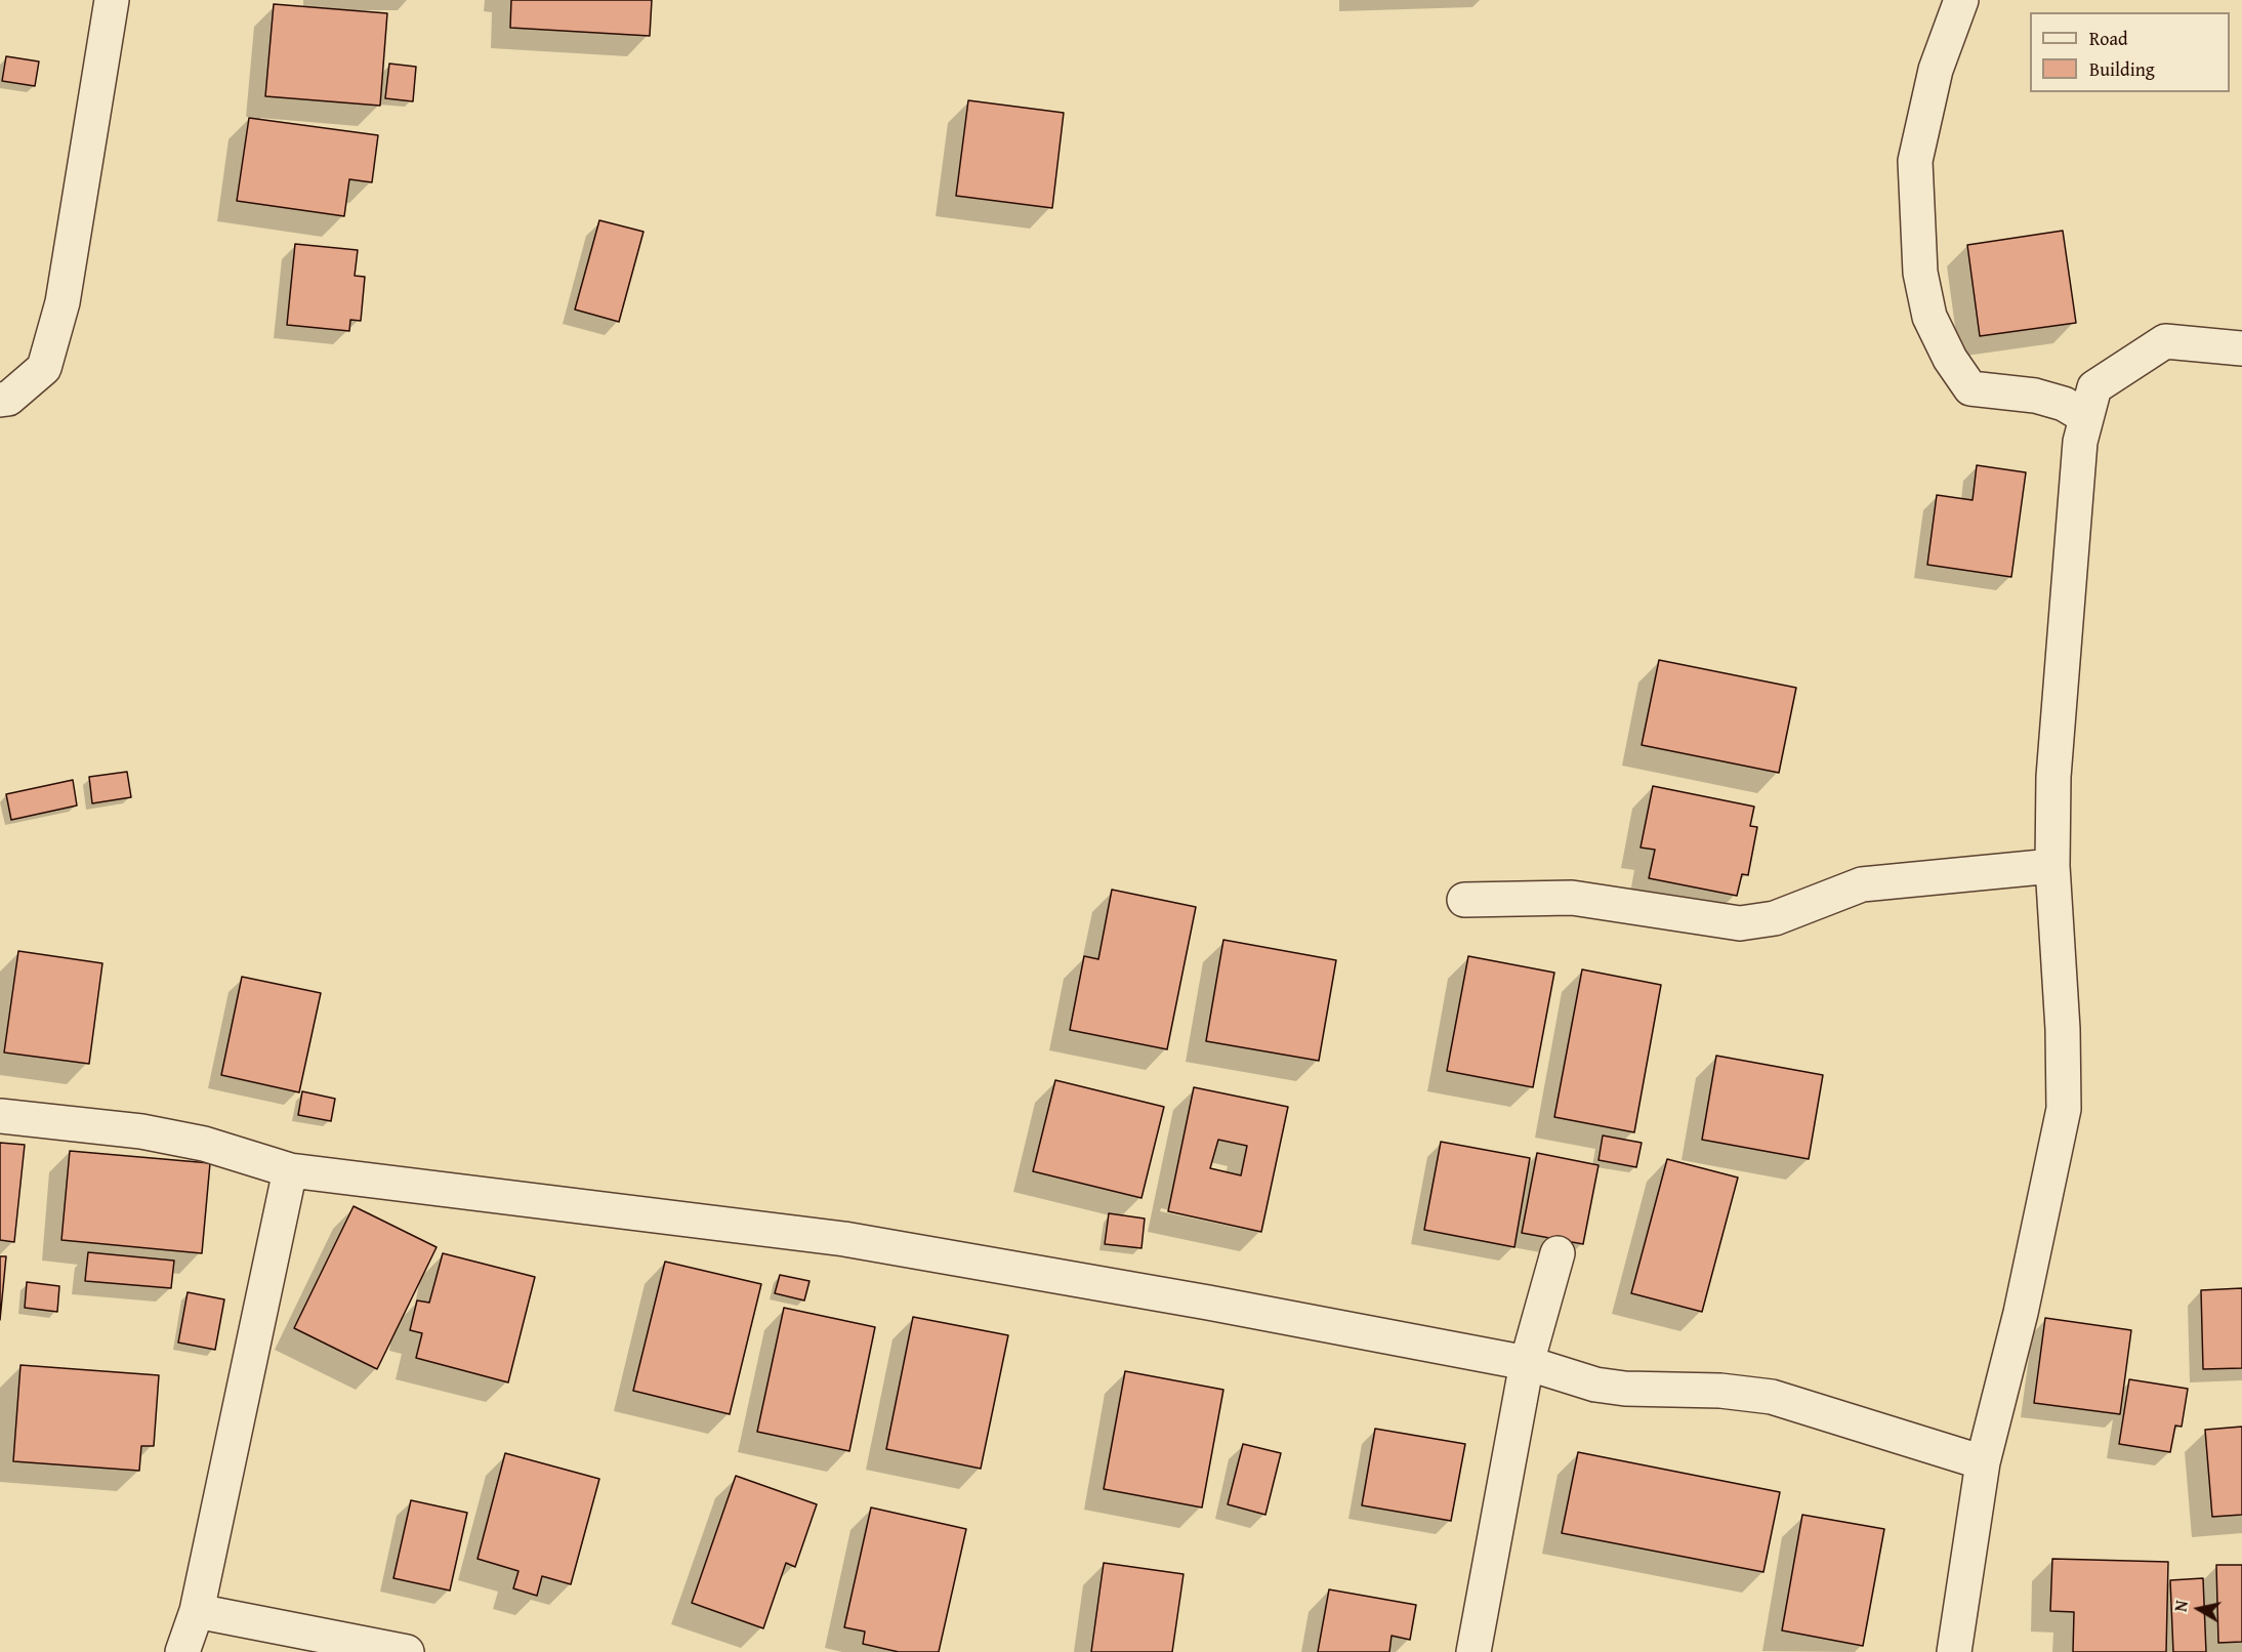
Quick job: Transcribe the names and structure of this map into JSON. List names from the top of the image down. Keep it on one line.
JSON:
{"legend":["Road","Building"],"north":"left"}
